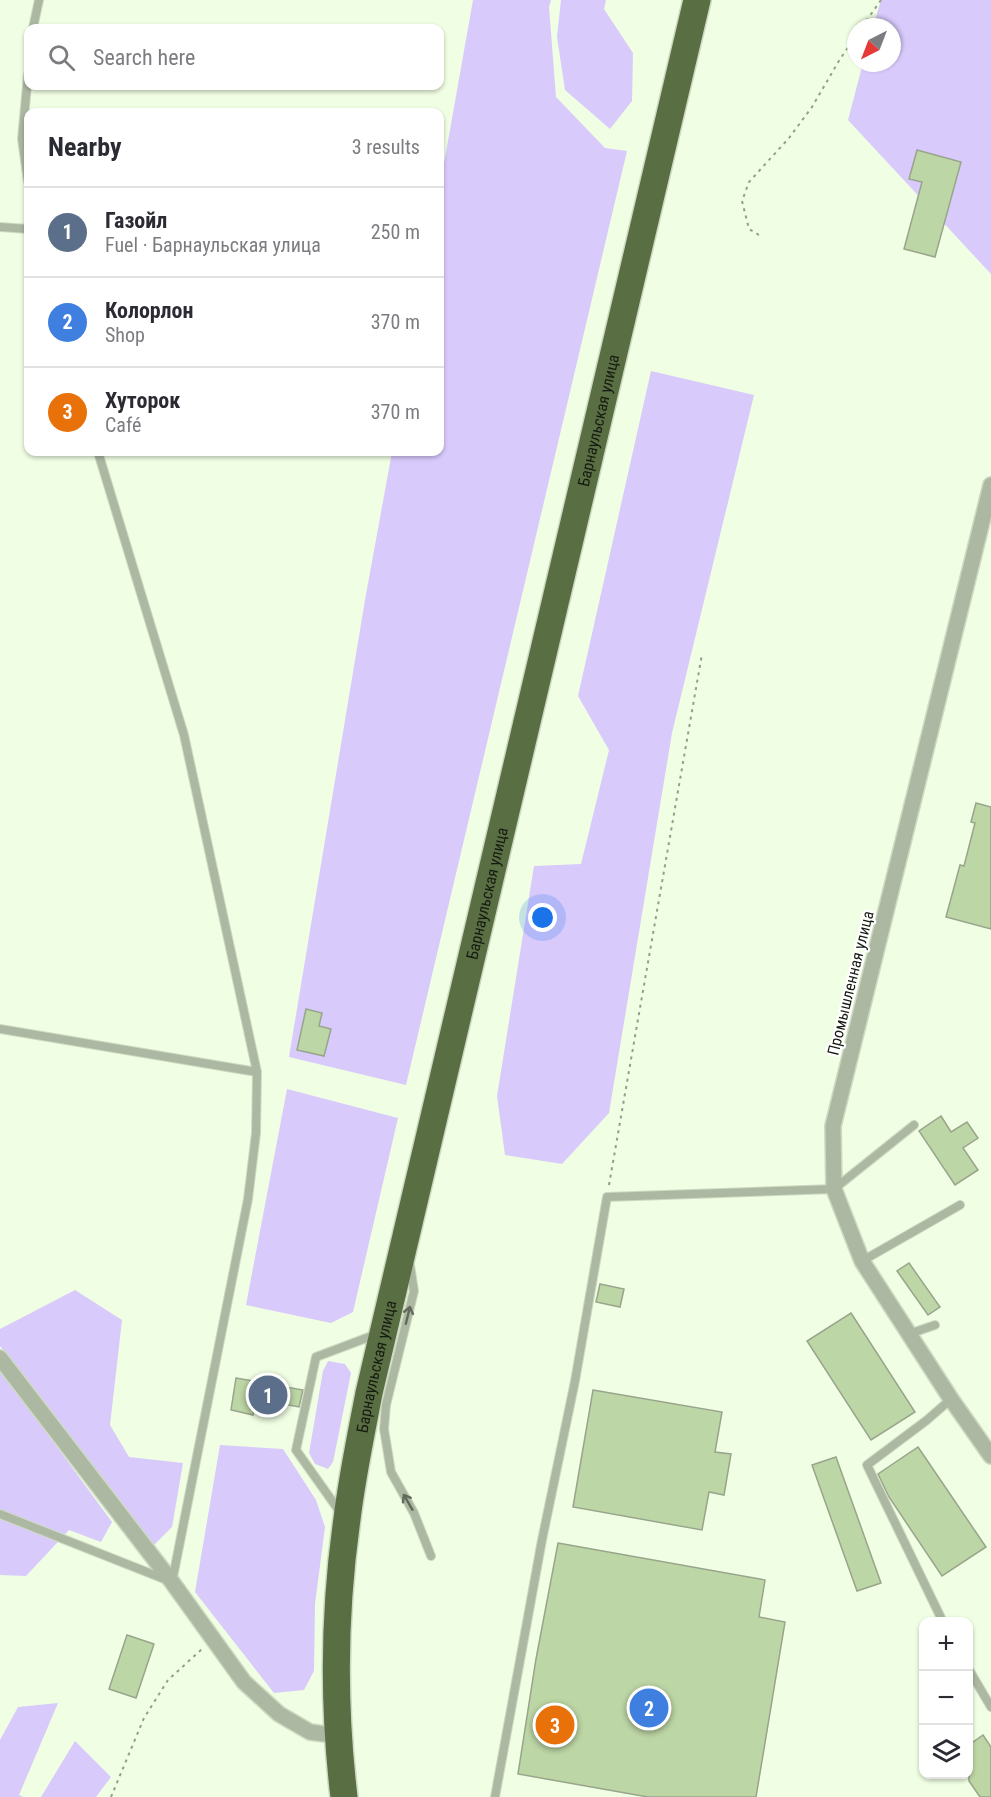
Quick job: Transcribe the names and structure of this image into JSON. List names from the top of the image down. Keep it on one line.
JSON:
{"streets":{"highway":["Барнаульская улица"],"street":["Промышленная улица"]},"north":"bottom left","page":{"search":"Search here","heading":["Nearby","3 results"],"list":[{"mark":"1","name":"Газойл","note":"Fuel · Барнаульская улица","value":"250 m"},{"mark":"2","name":"Колорлон","note":"Shop","value":"370 m"},{"mark":"3","name":"Хуторок","note":"Café","value":"370 m"}],"pins":["1","2","3"],"map_buttons":["+","−"]}}
